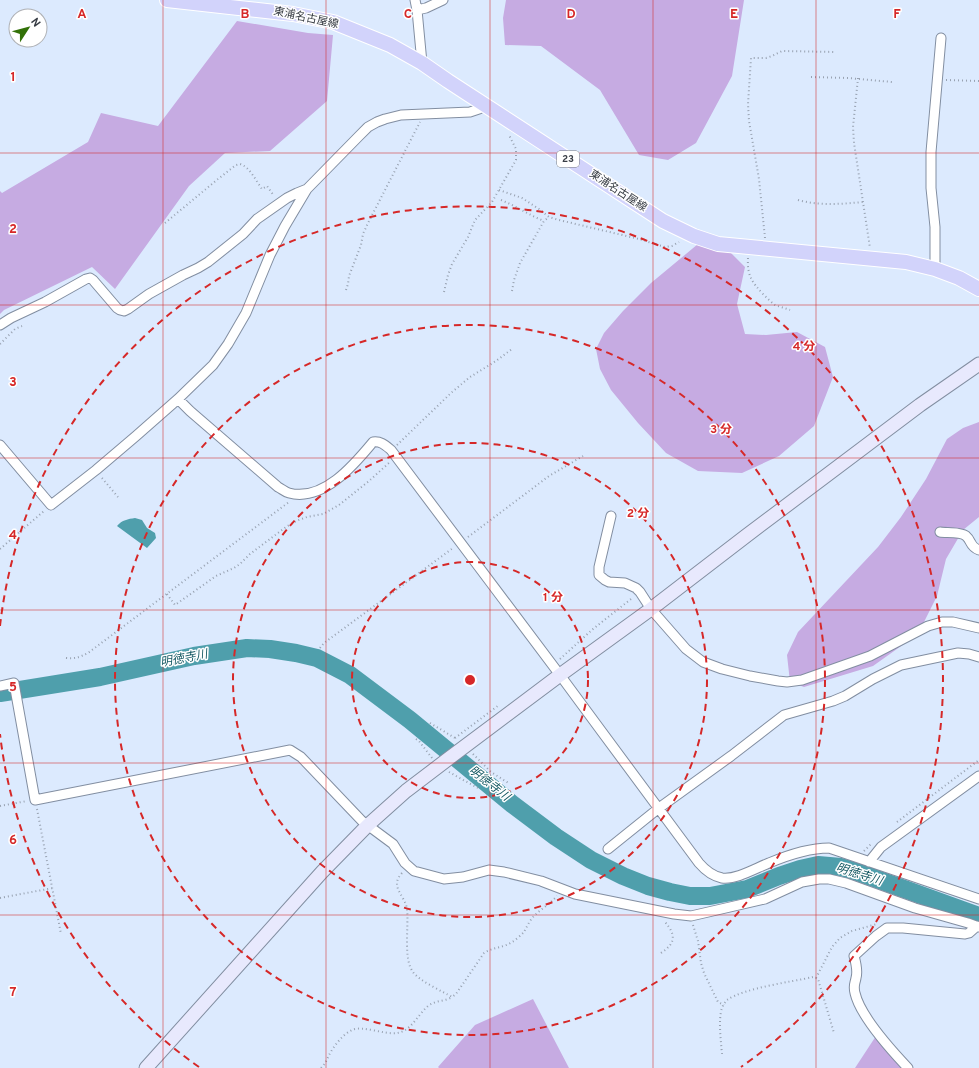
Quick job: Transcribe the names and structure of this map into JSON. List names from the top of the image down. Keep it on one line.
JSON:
{"streets":{"main road":["東浦名古屋線","23"]},"water":["明徳寺川"],"north":"top right","grid":{"columns":["A","B","C","D","E","F"],"rows":["1","2","3","4","5","6","7"]},"rings":["4 分","3 分","2 分","1 分"]}
